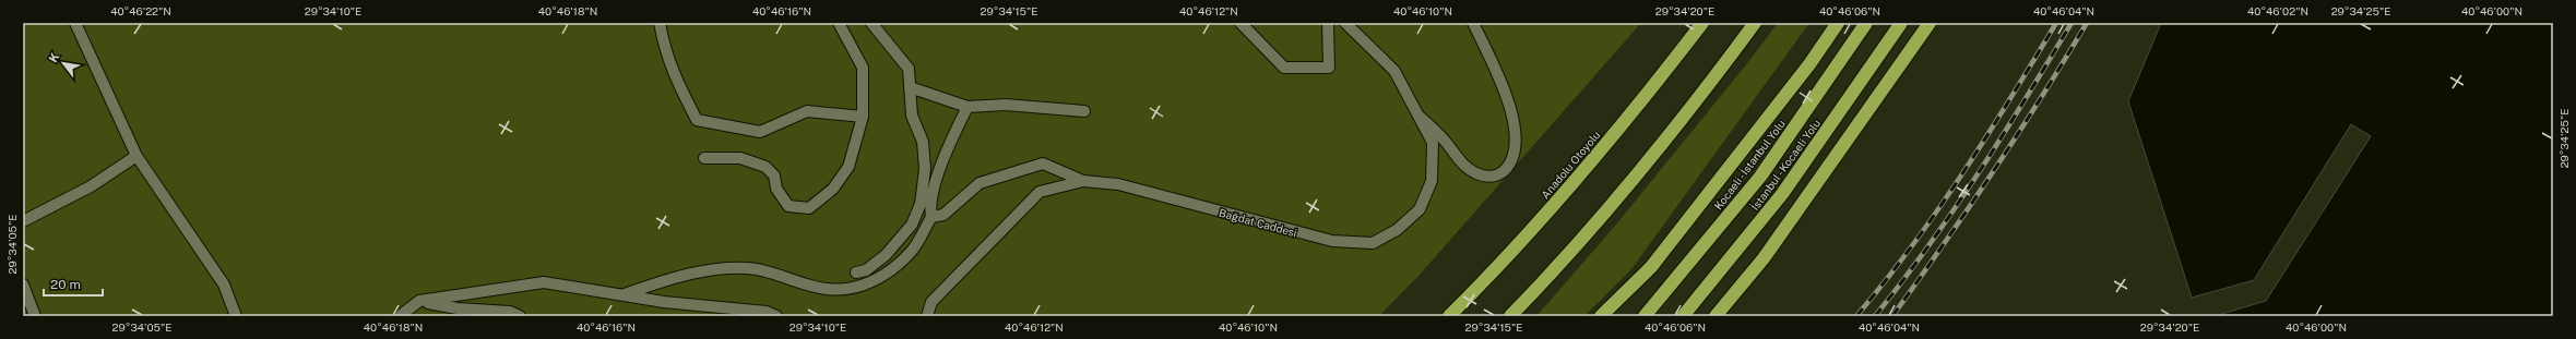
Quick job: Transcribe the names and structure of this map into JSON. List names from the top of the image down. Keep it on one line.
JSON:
{"streets":{"highway":["Anadolu Otoyolu","Kocaeli - İstanbul Yolu","İstanbul - Kocaeli Yolu"],"street":["Bağdat Caddesi"]},"scale_bar":"20 m","north":"top left","coordinates":["40°46'22\"N","29°34'10\"E","40°46'18\"N","40°46'16\"N","29°34'15\"E","40°46'12\"N","40°46'10\"N","29°34'20\"E","40°46'06\"N","40°46'04\"N","40°46'02\"N","29°34'25\"E","40°46'00\"N","29°34'05\"E"]}
